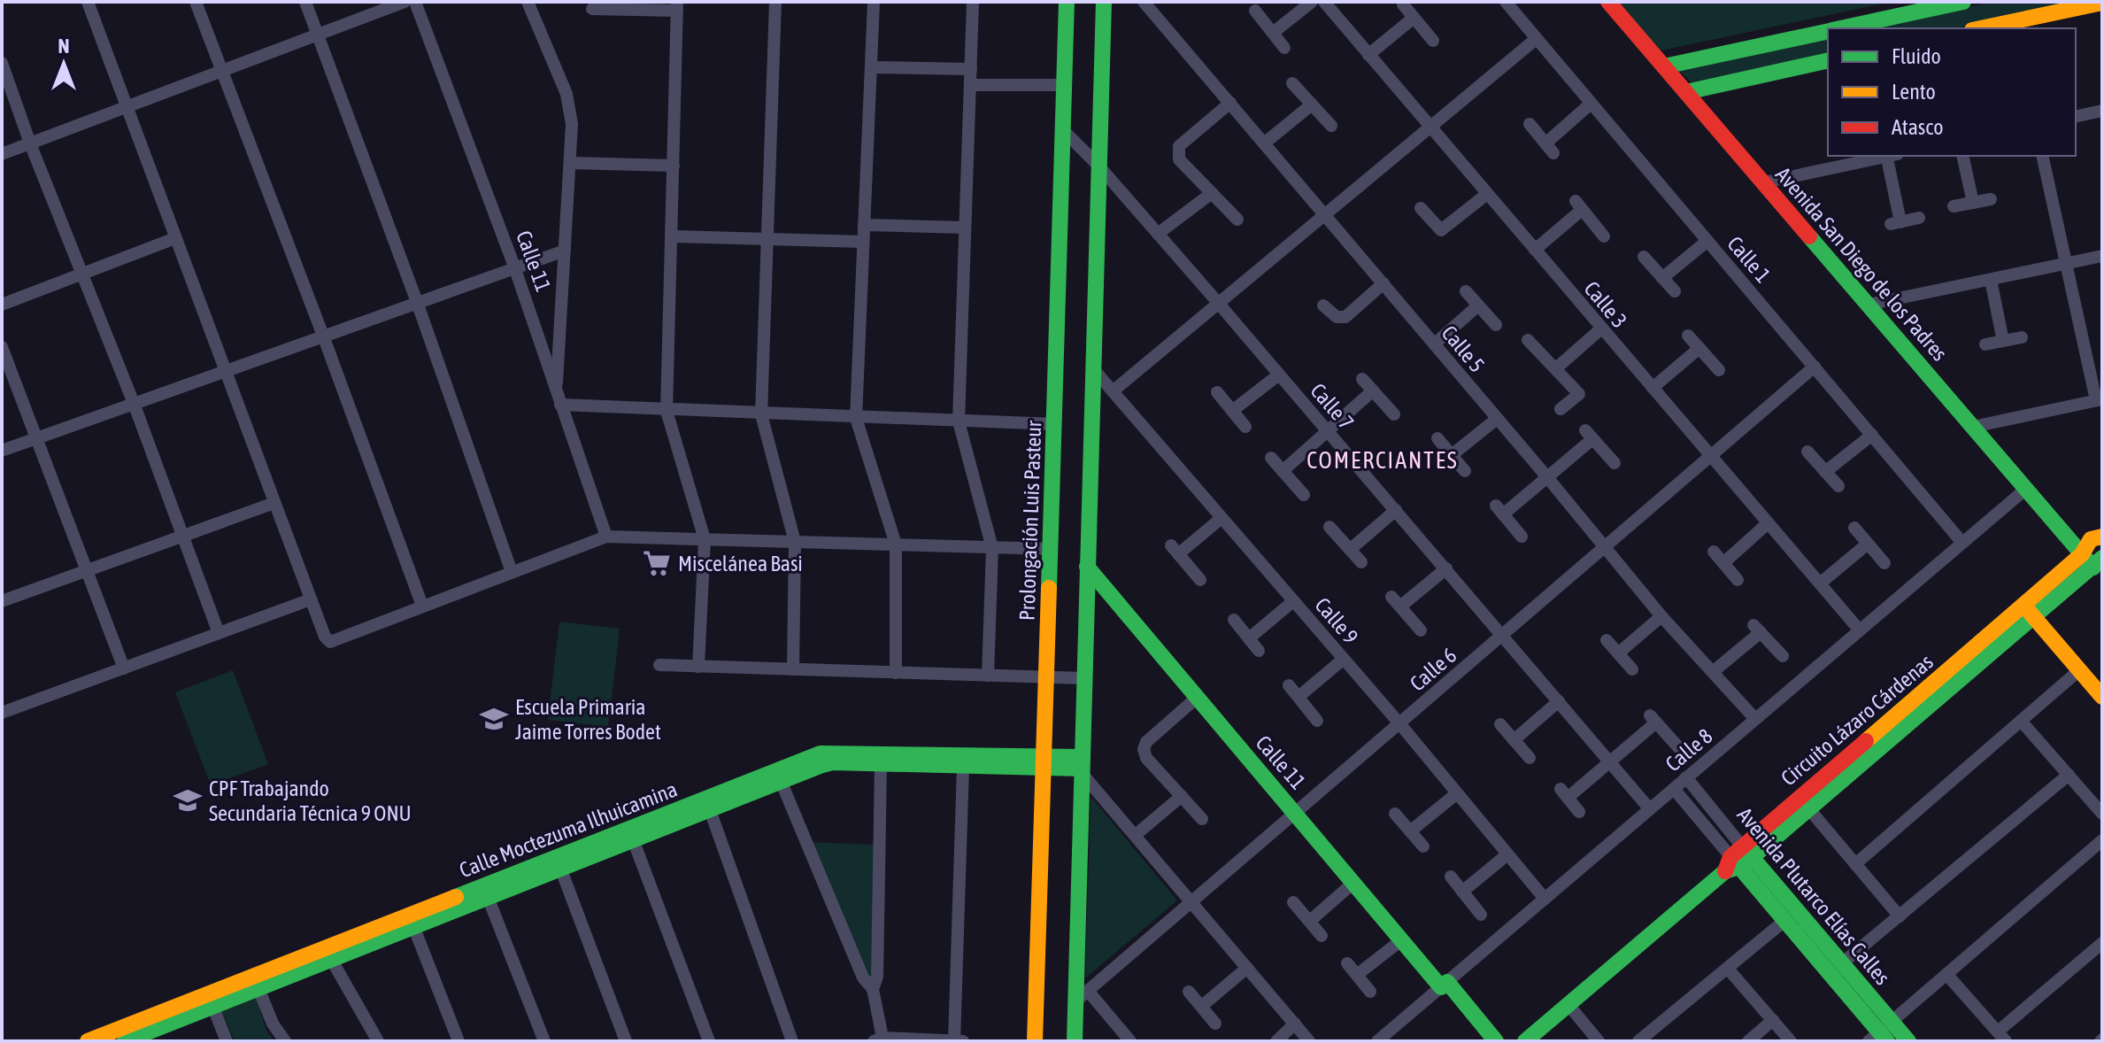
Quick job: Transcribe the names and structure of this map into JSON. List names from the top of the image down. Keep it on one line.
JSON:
{"streets":{"street":["Calle 1","Calle 11","Avenida San Diego de los Padres","Calle 3","Calle 5","Calle 7","Prolongación Luis Pasteur","Calle 9","Calle 6","Circuito Lázaro Cárdenas","Calle 8","Calle Moctezuma Ilhuicamina","Avenida Plutarco Elías Calles"]},"crossings":[["Calle 1","Calle 6"],["Calle 1","Calle 8"],["Calle 11","Calle 6"],["Calle 11","Calle 8"],["Avenida San Diego de los Padres","Circuito Lázaro Cárdenas"],["Avenida San Diego de los Padres","Calle 8"],["Calle 3","Calle 6"],["Calle 3","Calle 8"],["Calle 5","Calle 6"],["Calle 5","Calle 8"],["Calle 7","Prolongación Luis Pasteur"],["Calle 7","Calle 6"],["Calle 7","Calle 8"],["Prolongación Luis Pasteur","Calle Moctezuma Ilhuicamina"],["Calle 9","Calle 6"],["Calle 9","Calle 8"],["Circuito Lázaro Cárdenas","Avenida Plutarco Elías Calles"],["Calle 8","Avenida Plutarco Elías Calles"]],"districts":["COMERCIANTES"],"places":{"supermarket":["Miscelánea Basi"],"school or university":["Escuela Primaria Jaime Torres Bodet","CPF Trabajando Secundaria Técnica 9 ONU"]},"legend":["Fluido","Lento","Atasco"],"north":"top"}
